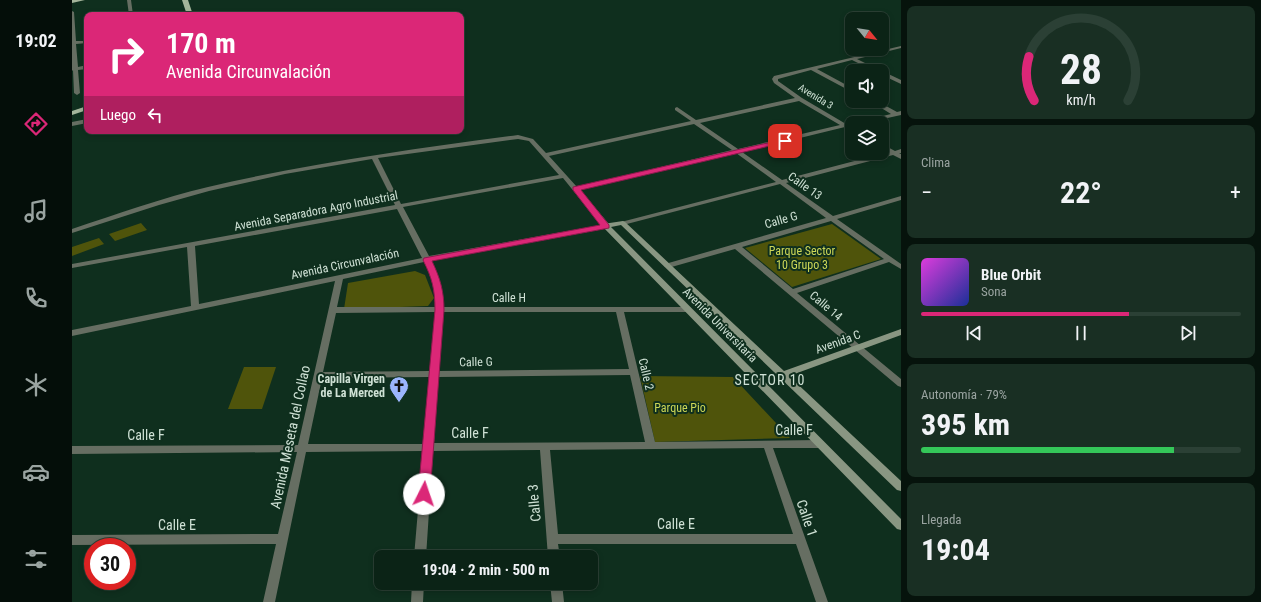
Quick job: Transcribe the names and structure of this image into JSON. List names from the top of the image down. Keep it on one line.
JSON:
{"streets":{"street":["Avenida 3","Calle 13","Avenida Separadora Agro Industrial","Calle G","Avenida Circunvalación","Calle H","Calle 14","Avenida Universitaria","Avenida C","Calle 2","Calle F","Avenida Meseta del Collao","Calle 3","Calle 1","Calle E"]},"crossings":[["Calle 13","Calle G"],["Avenida Separadora Agro Industrial","Avenida Universitaria"],["Calle G","Calle 14"],["Calle G","Avenida Universitaria"],["Calle G","Calle 2"],["Calle G","Avenida Meseta del Collao"],["Avenida Circunvalación","Avenida Universitaria"],["Avenida Circunvalación","Avenida Meseta del Collao"],["Calle H","Avenida Universitaria"],["Calle H","Calle 2"],["Calle H","Avenida Meseta del Collao"],["Calle 14","Avenida C"],["Avenida Universitaria","Avenida C"],["Avenida Universitaria","Calle F"],["Calle 2","Calle F"],["Calle F","Avenida Meseta del Collao"],["Calle F","Calle 3"],["Calle F","Calle 1"],["Avenida Meseta del Collao","Calle E"],["Calle 3","Calle E"],["Calle 1","Calle E"]],"districts":["SECTOR 10"],"parks":["Parque Sector 10 Grupo 3","Parque Pio"],"places":{"church":["Capilla Virgen de La Merced"]},"north":"bottom right","page":{"tabs":"19:02","turn":["170 m","Avenida Circunvalación"],"then":"Luego","tile":["Clima",["Autonomía · 79%","395 km"],["Llegada","19:04"]],"heat":["−","22°","+"],"song":["Blue Orbit","Sona"],"limit":"30","trip":"19:04 · 2 min · 500 m","gauge":["28","km/h"]}}
